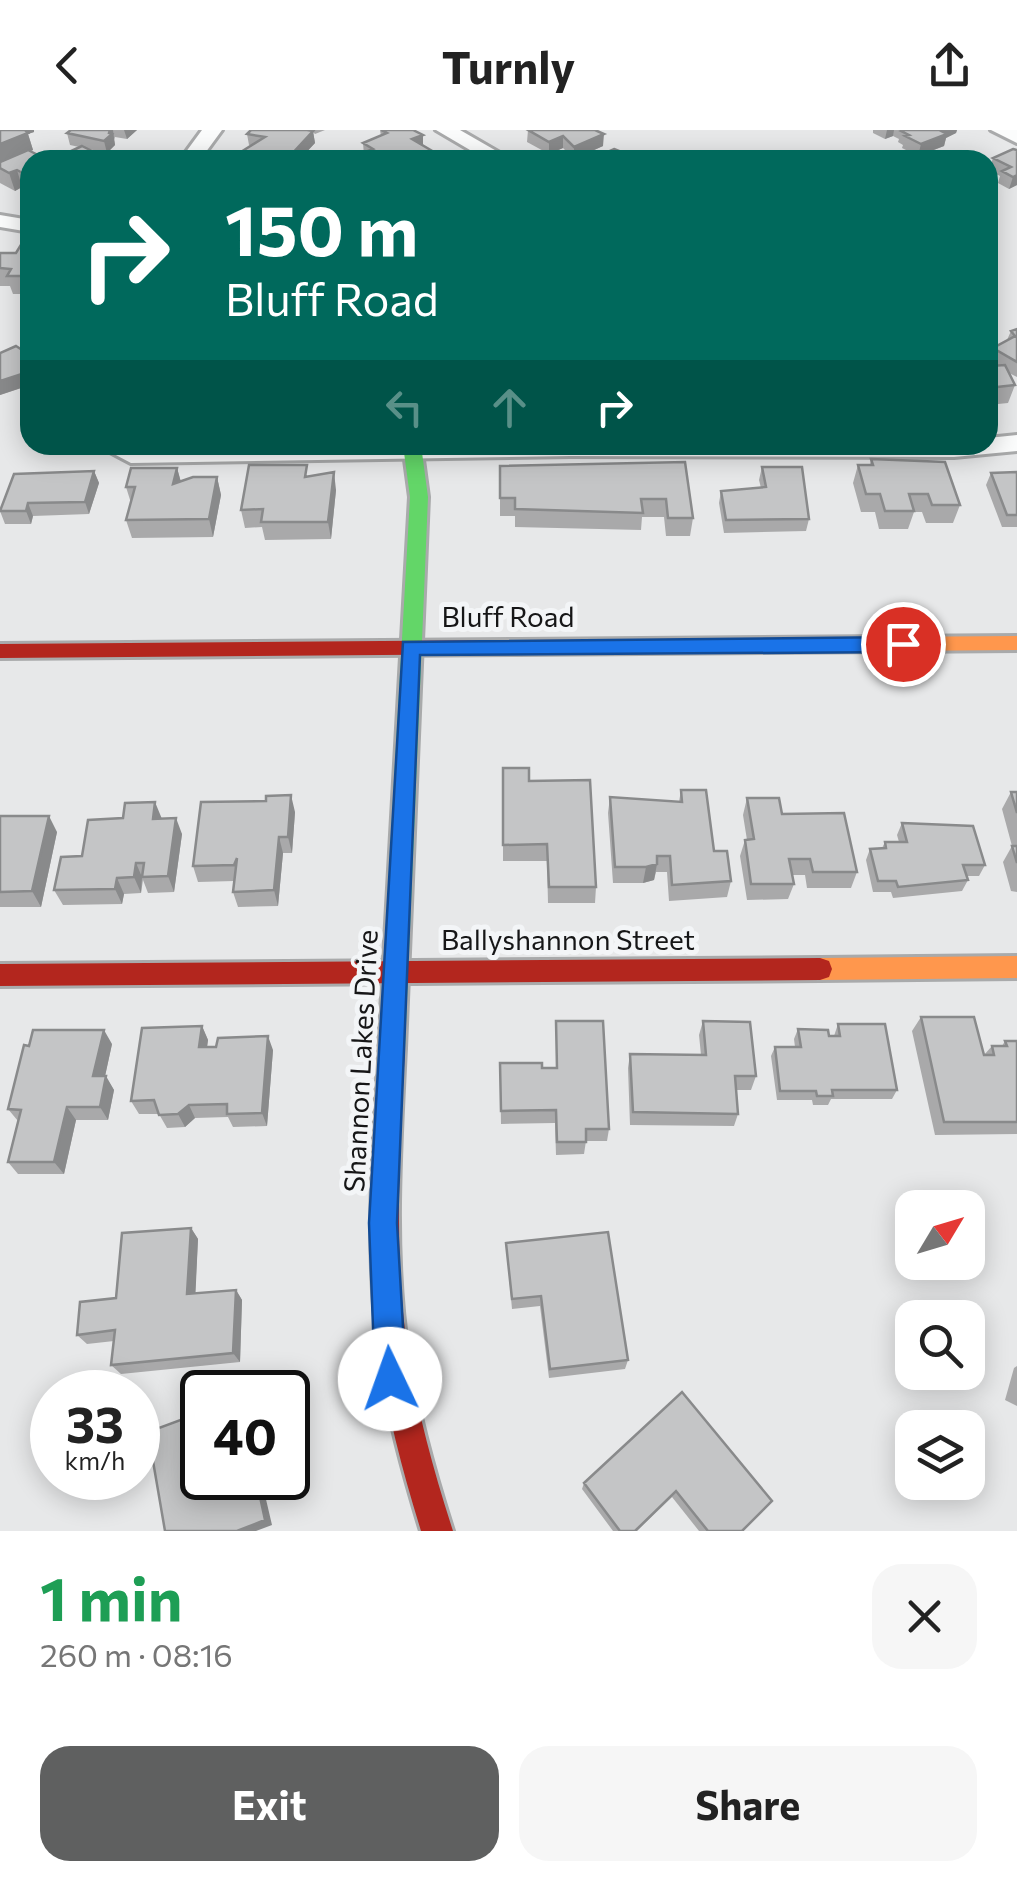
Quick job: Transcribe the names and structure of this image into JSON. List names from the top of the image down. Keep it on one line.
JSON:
{"streets":{"street":["Bluff Road","Ballyshannon Street","Shannon Lakes Drive"]},"crossings":[["Bluff Road","Shannon Lakes Drive"],["Ballyshannon Street","Shannon Lakes Drive"]],"north":"top right","page":{"header":"Turnly","turn":["150 m","Bluff Road"],"speed":"33 km/h","limit":"40","heading":["1 min","260 m · 08:16"],"buttons":["Exit","Share"]}}
